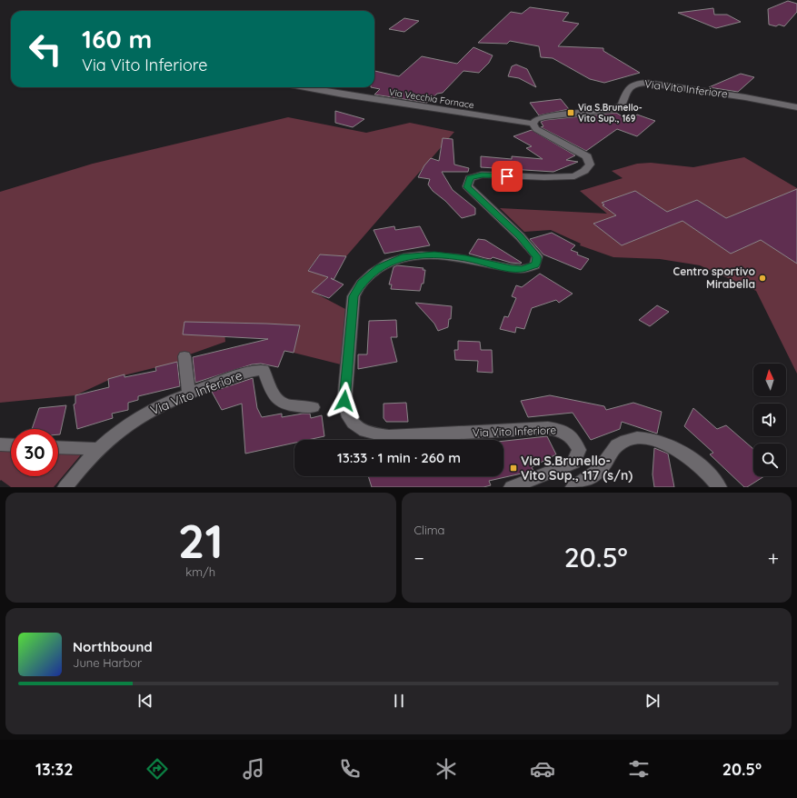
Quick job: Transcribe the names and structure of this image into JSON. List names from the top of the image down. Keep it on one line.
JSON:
{"streets":{"street":["Via Vito Inferiore","Via Vecchia Fornace"]},"crossings":[["Via Vito Inferiore","Via Vecchia Fornace"]],"places":{"transit":["Via S.Brunello- Vito Sup., 169","Via S.Brunello- Vito Sup., 117 (s/n)"],"other":["Centro sportivo Mirabella"]},"north":"top","page":{"turn":["160 m","Via Vito Inferiore"],"limit":"30","trip":"13:33 · 1 min · 260 m","tile":[["21","km/h"],"Clima"],"heat":["−","20.5°","+"],"song":["Northbound","June Harbor"],"tabs":["13:32","20.5°"]}}
